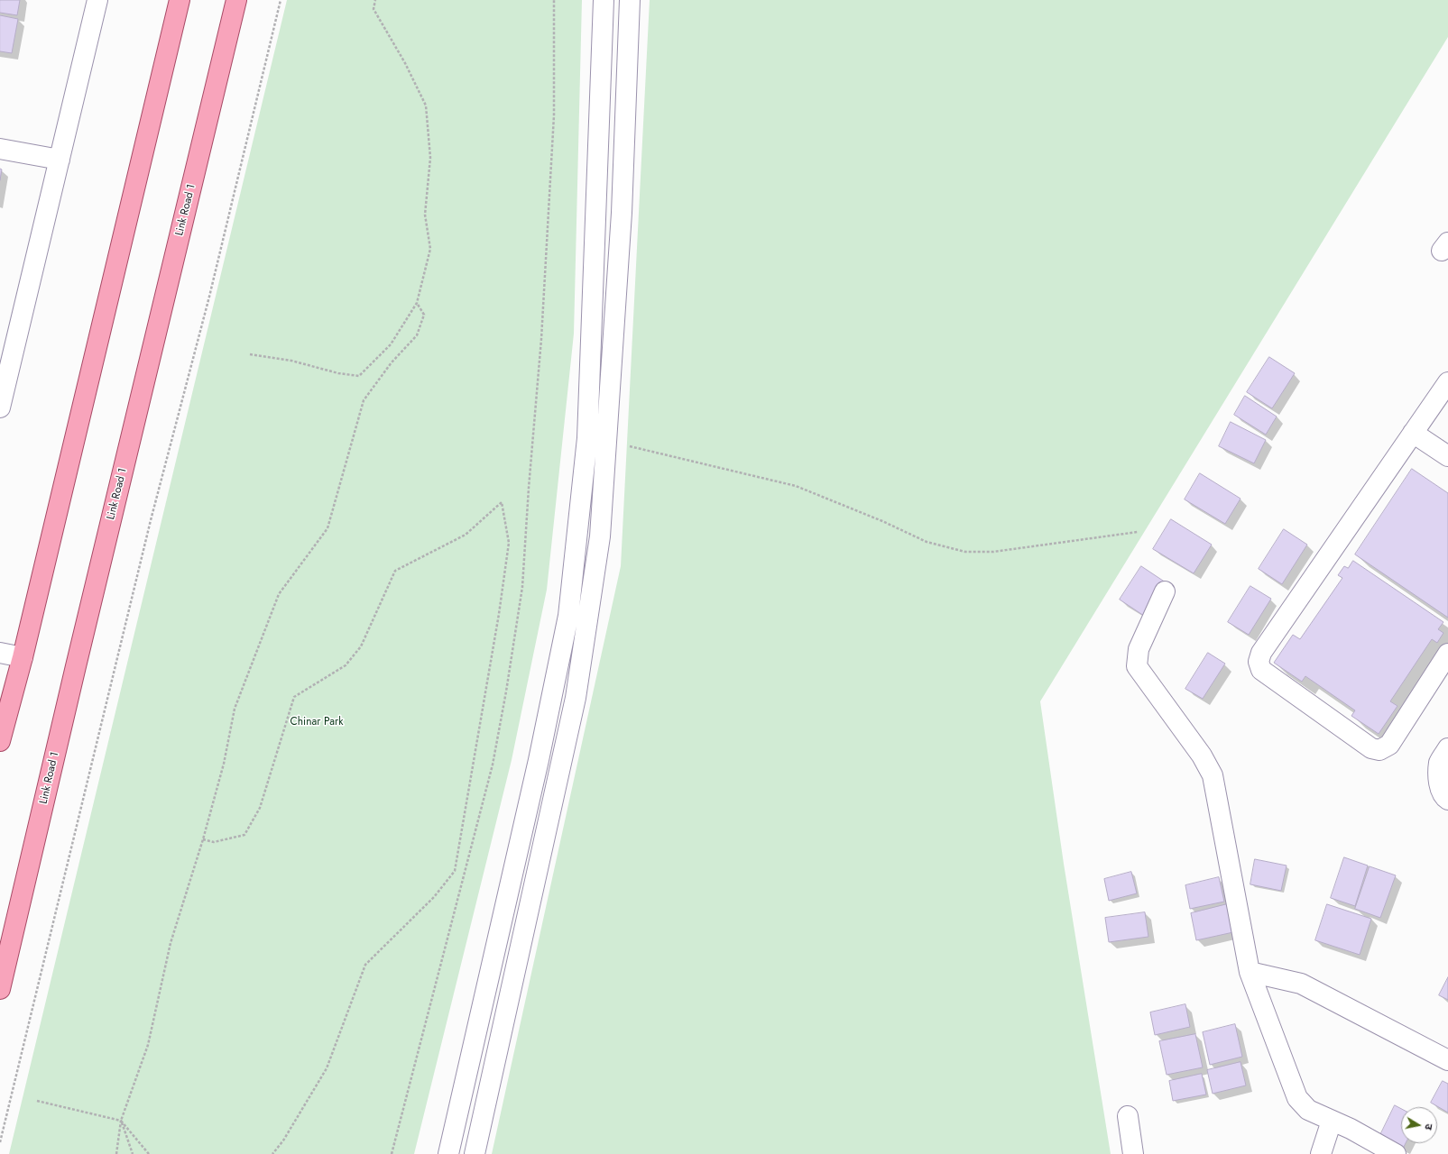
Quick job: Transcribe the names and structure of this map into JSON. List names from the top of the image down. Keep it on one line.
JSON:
{"streets":{"main road":["Link Road 1"]},"parks":["Chinar Park"],"north":"right"}
